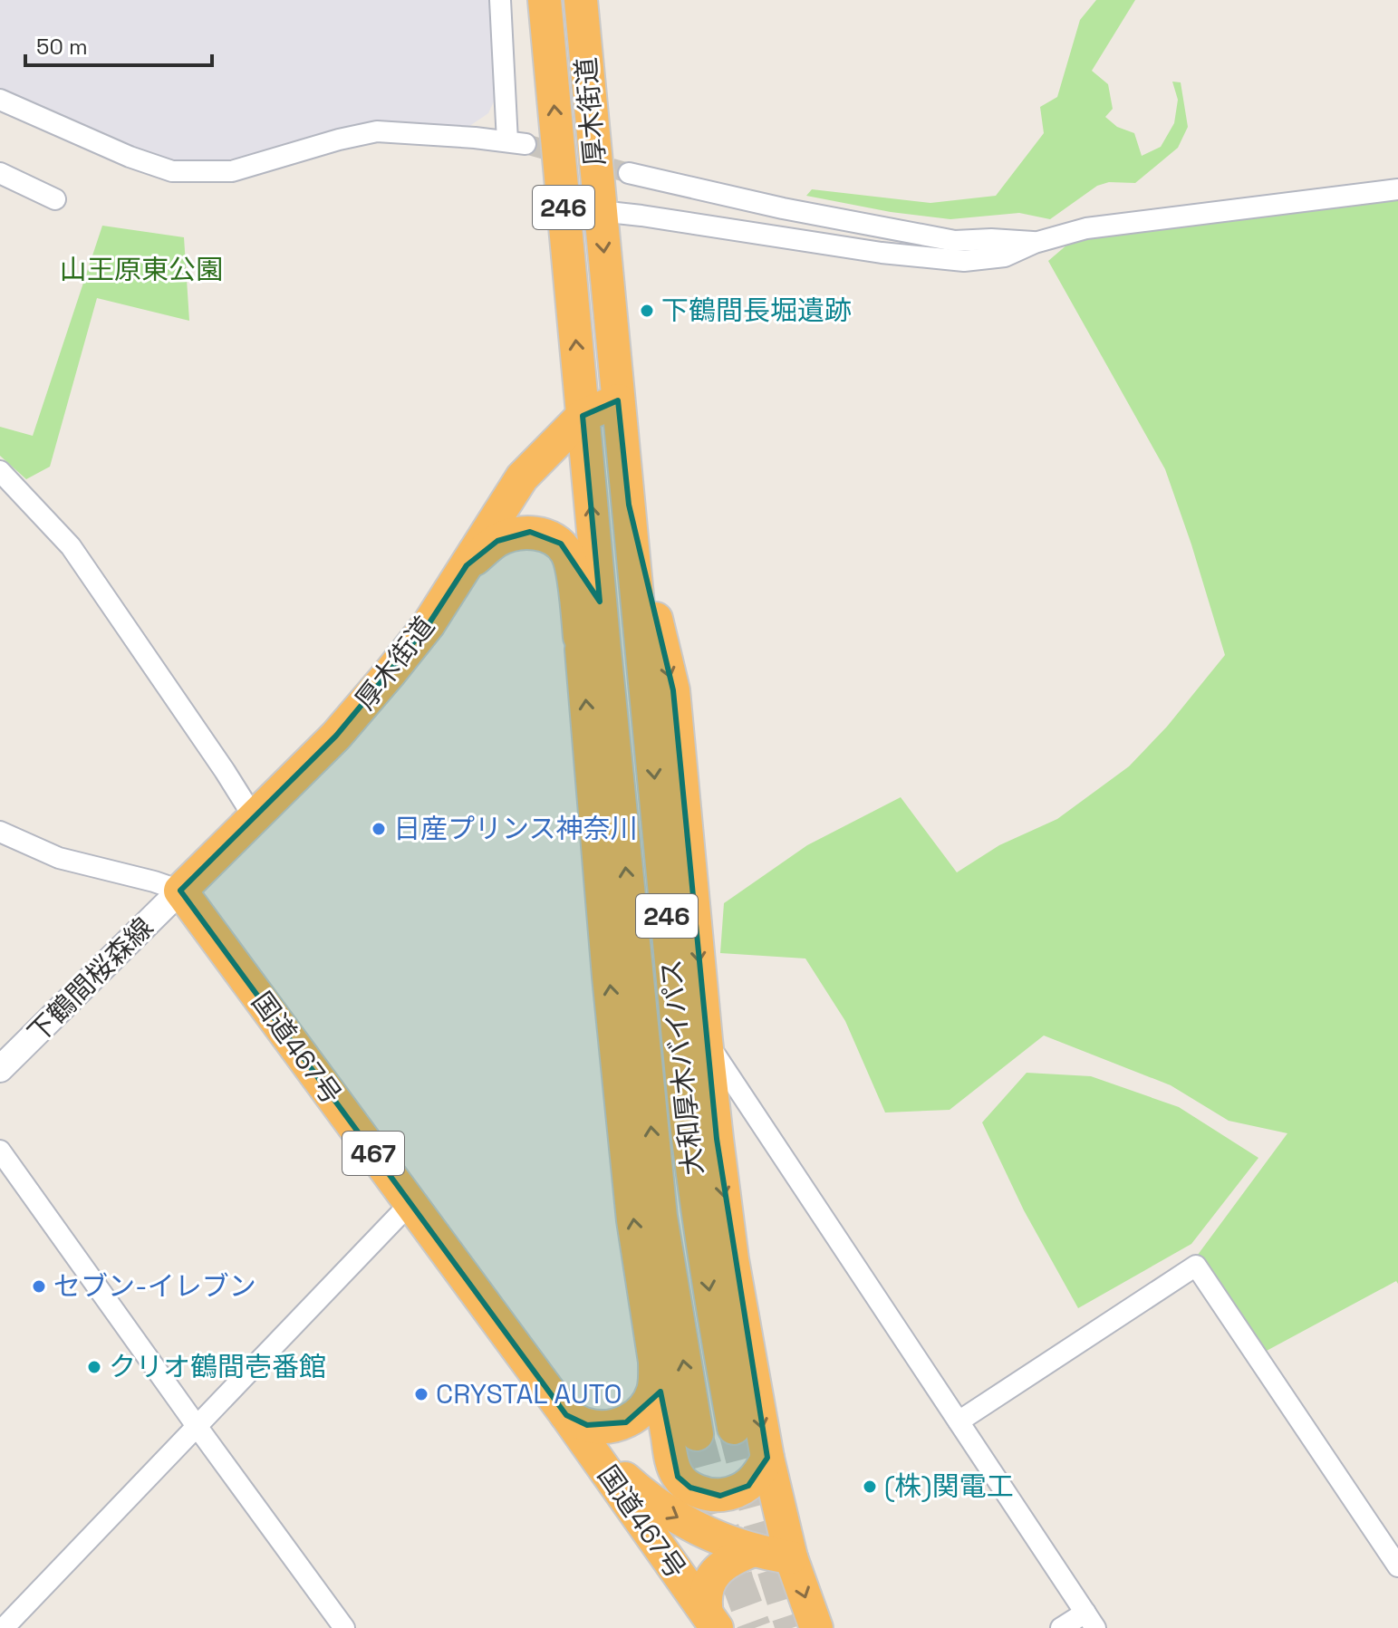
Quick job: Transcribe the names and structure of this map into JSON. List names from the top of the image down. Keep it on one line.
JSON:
{"streets":{"highway":["厚木街道","246","国道467号","大和厚木バイパス","467"],"street":["下鶴間桜森線"]},"crossings":[["厚木街道","下鶴間桜森線"],["厚木街道","国道467号"],["厚木街道","大和厚木バイパス"],["246","国道467号"],["246","大和厚木バイパス"],["下鶴間桜森線","国道467号"]],"parks":["山王原東公園"],"places":["下鶴間長堀遺跡","日産プリンス神奈川","セブン-イレブン","クリオ鶴間壱番館","CRYSTAL AUTO","(株)関電工"],"scale_bar":"50 m"}
